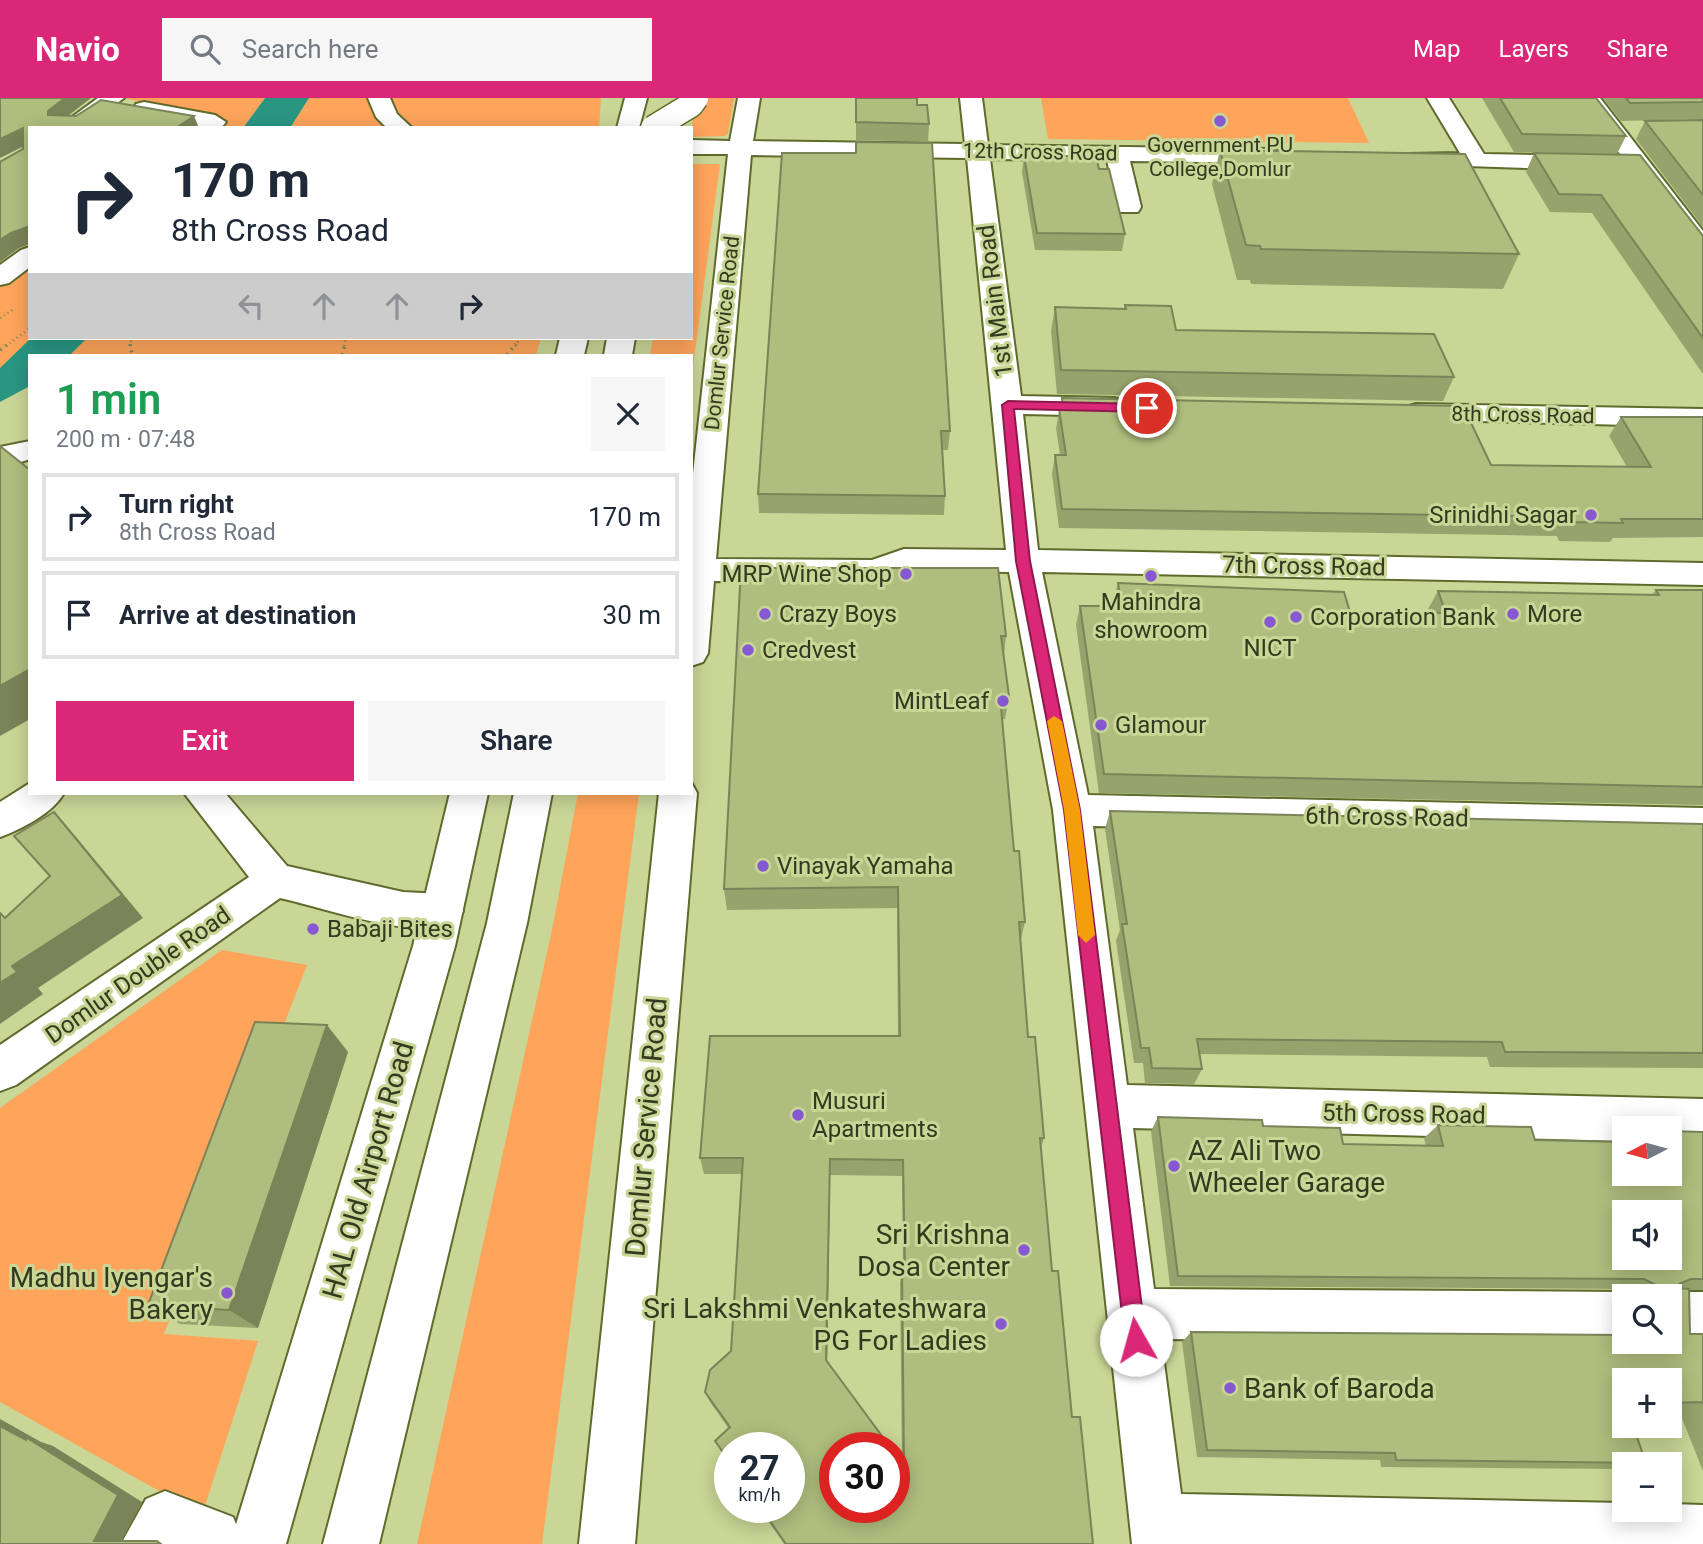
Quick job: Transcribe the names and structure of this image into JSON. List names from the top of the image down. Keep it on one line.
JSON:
{"streets":{"street":["12th Cross Road","1st Main Road","Domlur Service Road","8th Cross Road","7th Cross Road","6th Cross Road","Domlur Double Road","5th Cross Road","HAL Old Airport Road"]},"crossings":[["12th Cross Road","1st Main Road"],["12th Cross Road","Domlur Service Road"],["1st Main Road","7th Cross Road"],["1st Main Road","6th Cross Road"],["1st Main Road","5th Cross Road"],["Domlur Service Road","7th Cross Road"]],"places":["Government PU College,Domlur","Srinidhi Sagar","MRP Wine Shop","Mahindra showroom","Crazy Boys","More","Corporation Bank","NICT","Credvest","MintLeaf","Glamour","Vinayak Yamaha","Babaji Bites","Musuri Apartments","AZ Ali Two Wheeler Garage","Sri Krishna Dosa Center","Madhu Iyengar's Bakery","Sri Lakshmi Venkateshwara PG For Ladies","Bank of Baroda"],"north":"left","page":{"header":"Navio","search":"Search here","nav":["Map","Layers","Share"],"turn":["170 m","8th Cross Road"],"heading":["1 min","200 m · 07:48"],"list":[{"name":"Turn right","note":"8th Cross Road","value":"170 m"},{"name":"Arrive at destination","value":"30 m"}],"buttons":["Exit","Share"],"map_buttons":["+","−"],"speed":"27 km/h","limit":"30"}}
